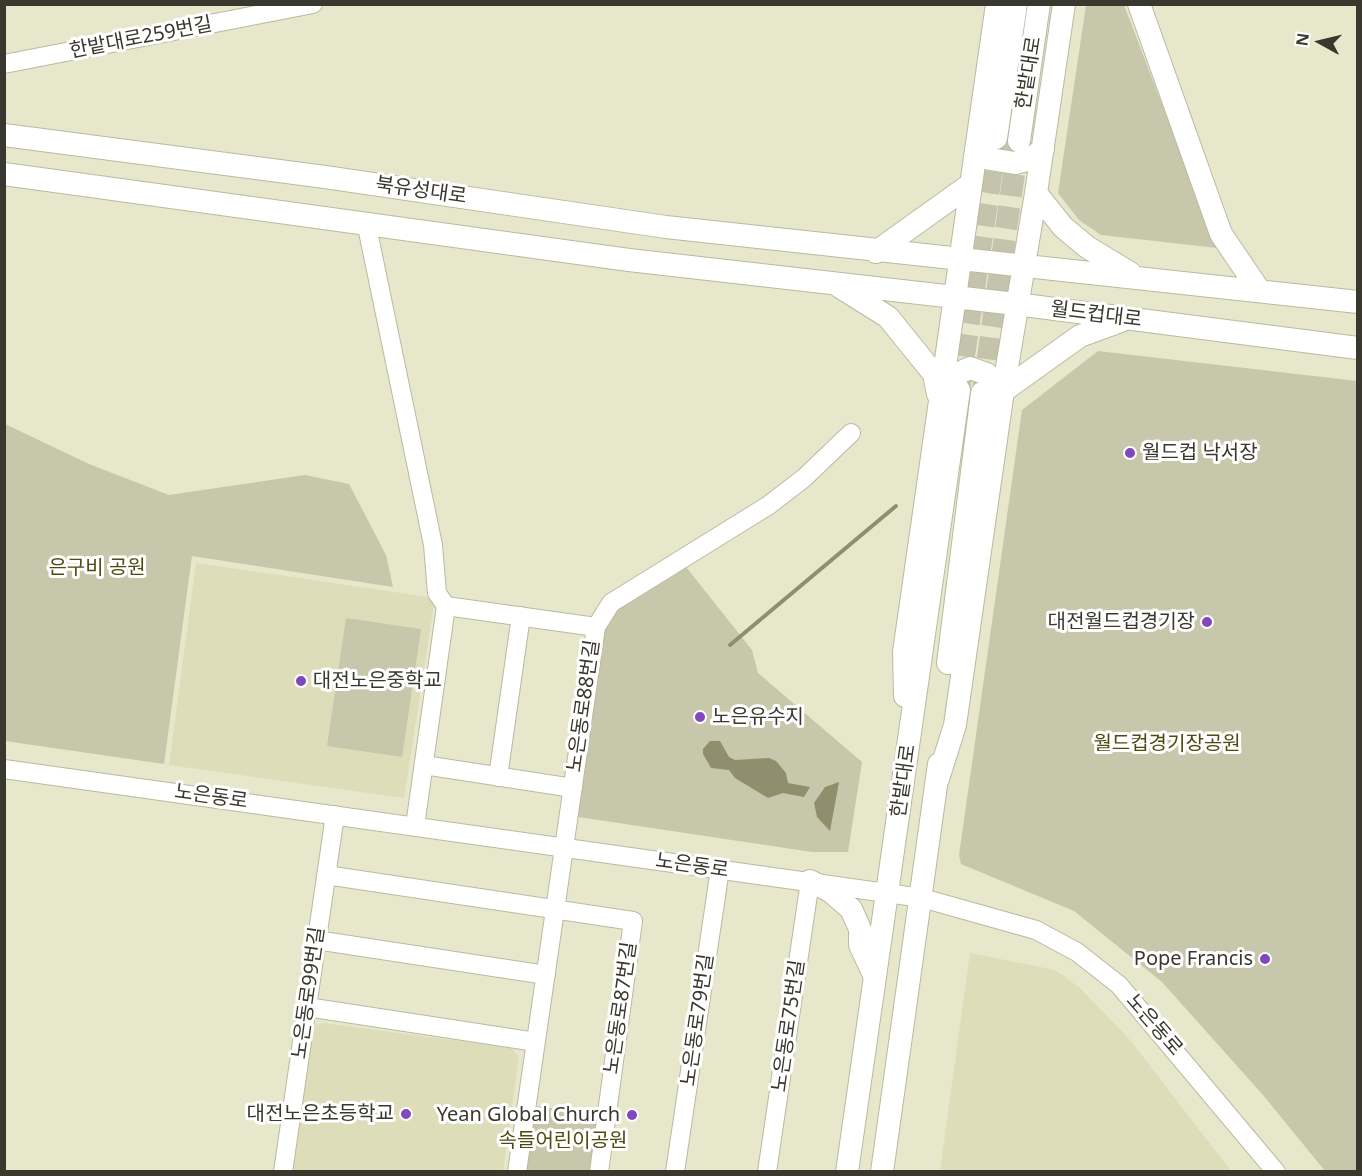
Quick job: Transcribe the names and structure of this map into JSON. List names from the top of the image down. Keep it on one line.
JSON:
{"streets":{"main road":["한밭대로","북유성대로","월드컵대로"],"street":["한밭대로259번길","노은동로88번길","노은동로","노은동로99번길","노은동로87번길","노은동로79번길","노은동로75번길"]},"crossings":[["한밭대로","월드컵대로"],["한밭대로","노은동로"],["북유성대로","월드컵대로"],["북유성대로","노은동로88번길"],["노은동로88번길","노은동로"],["노은동로","노은동로99번길"],["노은동로","노은동로79번길"],["노은동로","노은동로75번길"],["노은동로99번길","노은동로87번길"]],"parks":["은구비 공원","월드컵경기장공원","속들어린이공원"],"places":["월드컵 낙서장","대전월드컵경기장","대전노은중학교","노은유수지","Pope Francis","대전노은초등학교","Yean Global Church"],"north":"left"}
